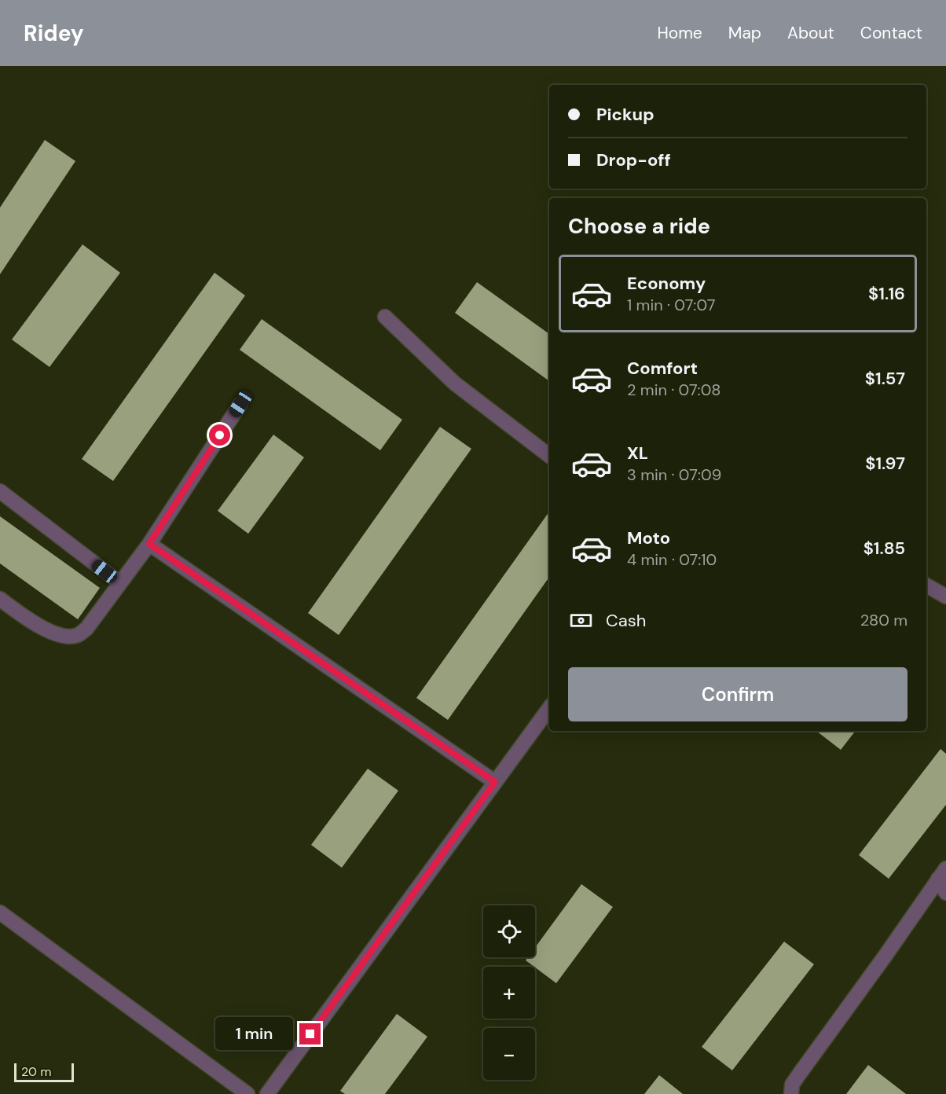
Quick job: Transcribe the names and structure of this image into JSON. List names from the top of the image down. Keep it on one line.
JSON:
{"scale_bar":"20 m","page":{"header":"Ridey","nav":["Home","Map","About","Contact"],"banner":["Pickup","Drop-off"],"heading":"Choose a ride","list":[{"name":"Economy","note":"1 min · 07:07","value":"$1.16"},{"name":"Comfort","note":"2 min · 07:08","value":"$1.57"},{"name":"XL","note":"3 min · 07:09","value":"$1.97"},{"name":"Moto","note":"4 min · 07:10","value":"$1.85"}],"pay":["Cash","280 m"],"buttons":"Confirm","map_buttons":["+","−"],"bubble":"1 min","scale":"20 m"}}
